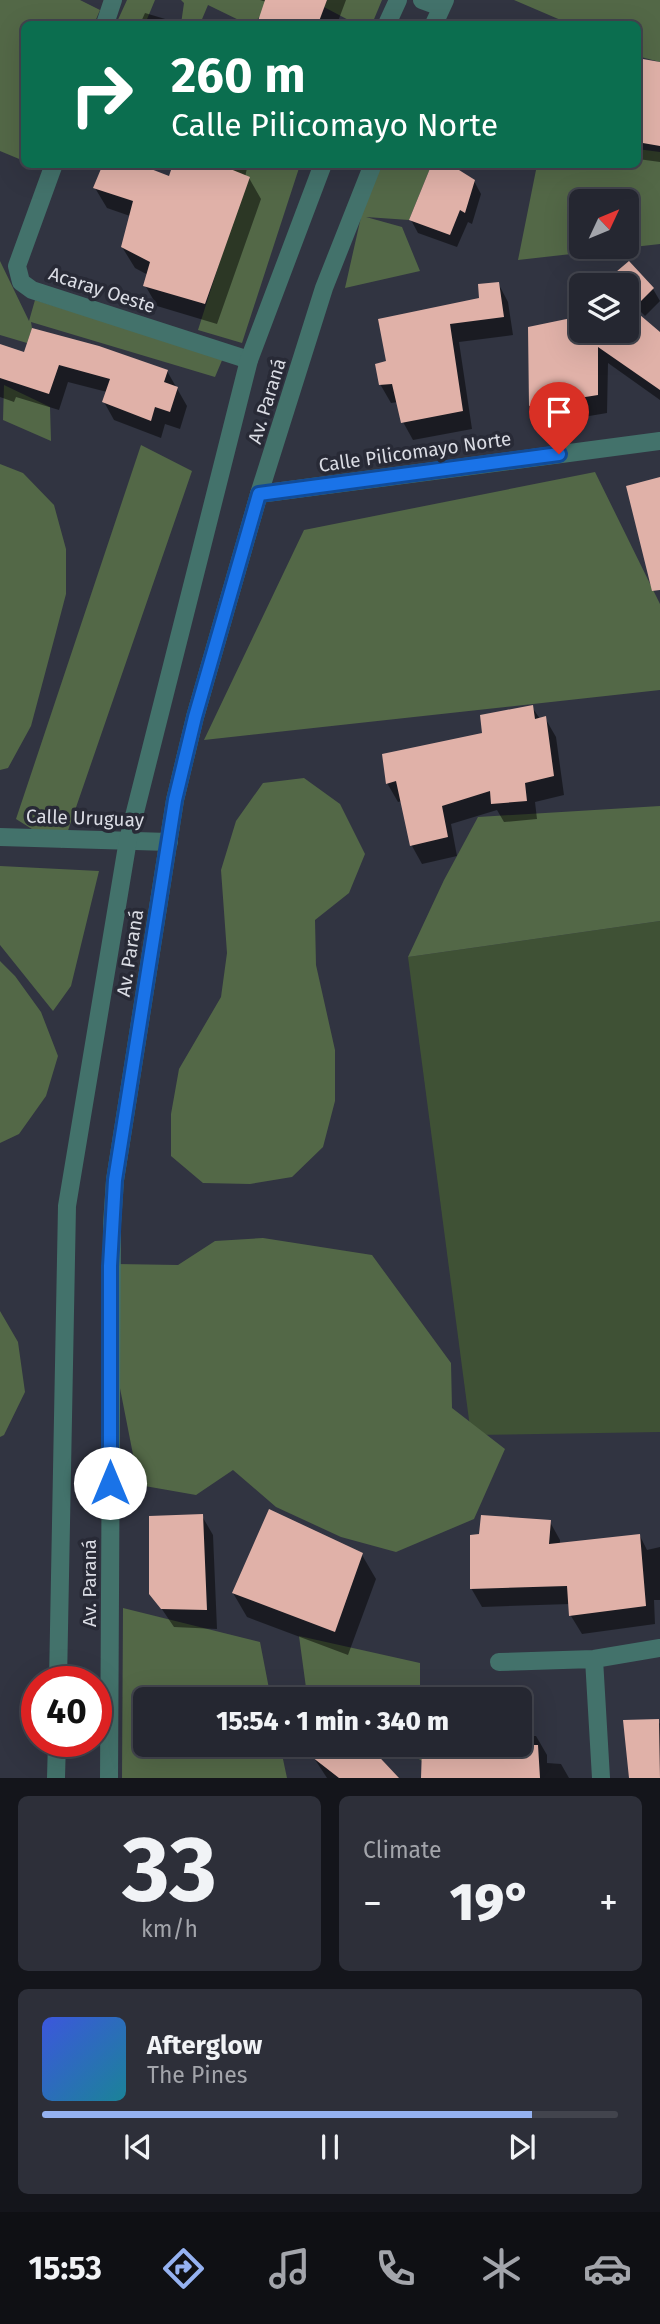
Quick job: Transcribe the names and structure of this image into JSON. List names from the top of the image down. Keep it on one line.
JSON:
{"streets":{"street":["Acaray Oeste","Av. Paraná","Calle Pilicomayo Norte","Calle Uruguay"]},"crossings":[["Acaray Oeste","Av. Paraná"],["Av. Paraná","Calle Pilicomayo Norte"],["Av. Paraná","Calle Uruguay"]],"north":"top right","page":{"turn":["260 m","Calle Pilicomayo Norte"],"limit":"40","trip":"15:54 · 1 min · 340 m","tile":[["33","km/h"],"Climate"],"heat":["−","19°","+"],"song":["Afterglow","The Pines"],"tabs":"15:53"}}
